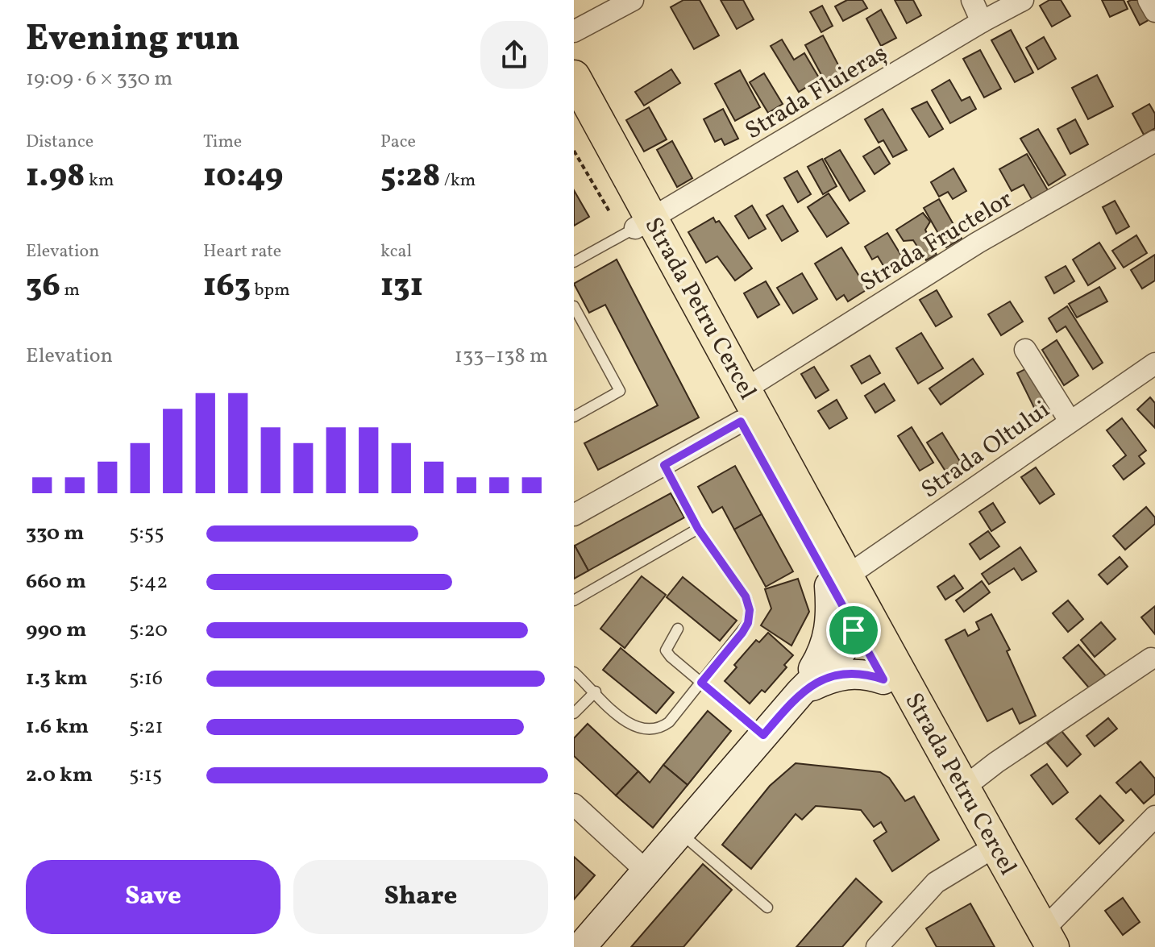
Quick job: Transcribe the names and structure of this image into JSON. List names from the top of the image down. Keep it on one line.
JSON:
{"streets":{"main road":["Strada Petru Cercel"],"street":["Strada Fluieraș","Strada Fructelor","Strada Oltului"]},"crossings":[["Strada Fluieraș","Strada Petru Cercel"],["Strada Fructelor","Strada Petru Cercel"],["Strada Petru Cercel","Strada Oltului"]],"page":{"heading":["Evening run","19:09 · 6 × 330 m"],"stats":[["Distance","1.98 km"],["Time","10:49"],["Pace","5:28 /km"],["Elevation","36 m"],["Heart rate","163 bpm"],["kcal","131"]],"chart":["Elevation","133–138 m"],"list":[{"name":"330 m","note":"5:55"},{"name":"660 m","note":"5:42"},{"name":"990 m","note":"5:20"},{"name":"1.3 km","note":"5:16"},{"name":"1.6 km","note":"5:21"},{"name":"2.0 km","note":"5:15"}],"buttons":["Save","Share"]}}
